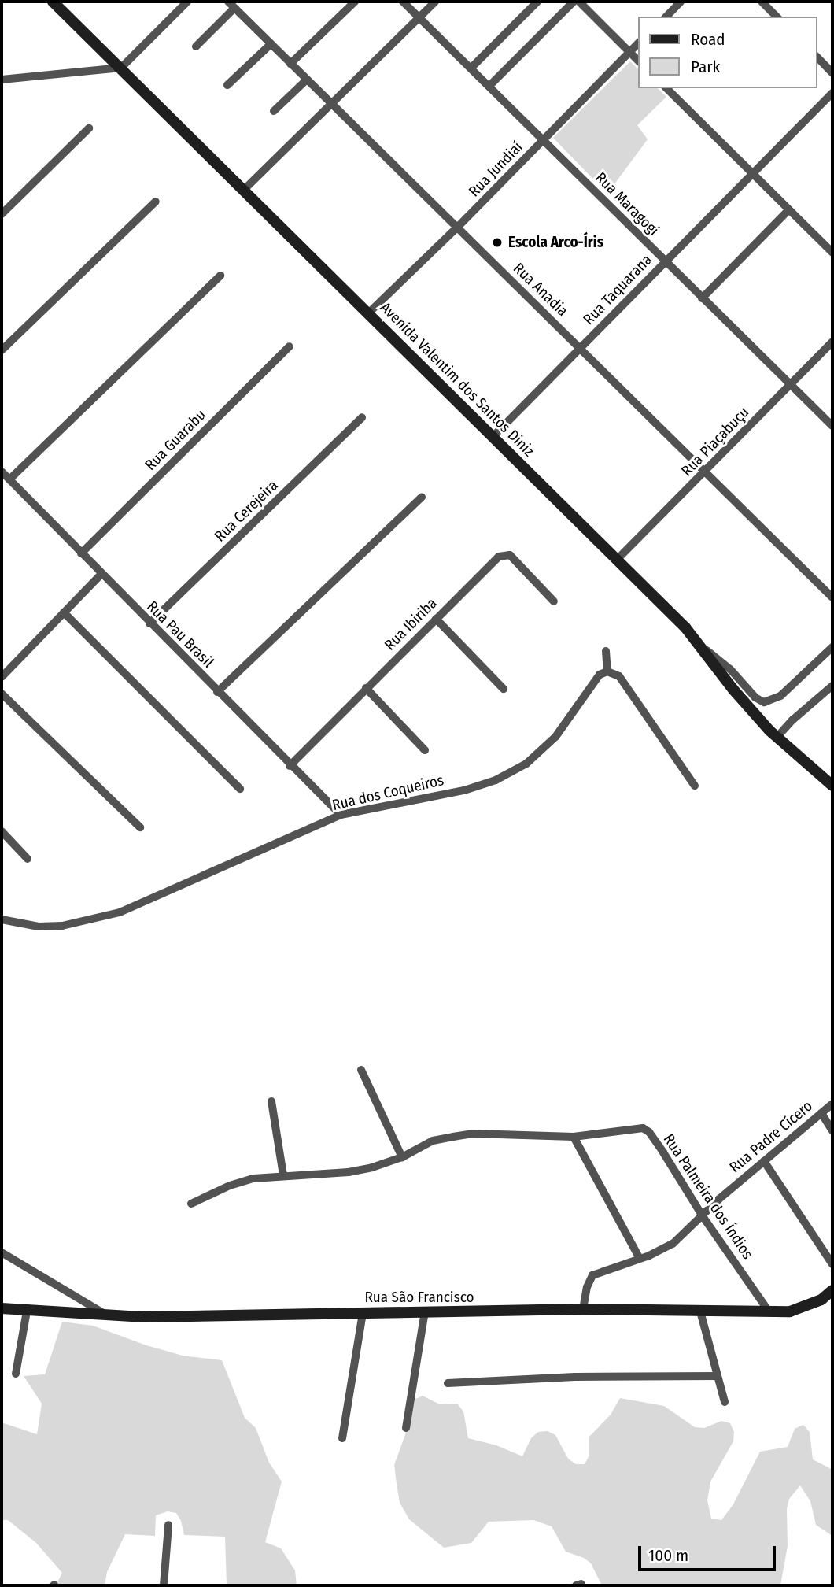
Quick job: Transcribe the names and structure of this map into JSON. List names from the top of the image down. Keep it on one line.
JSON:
{"streets":{"street":["Rua Jundiaí","Rua Maragogi","Rua Anadia","Rua Taquarana","Avenida Valentim dos Santos Diniz","Rua Guarabu","Rua Piaçabuçu","Rua Cerejeira","Rua Ibiriba","Rua Pau Brasil","Rua dos Coqueiros","Rua Padre Cícero","Rua Palmeira dos Índios","Rua São Francisco"]},"crossings":[["Rua Jundiaí","Rua Maragogi"],["Rua Jundiaí","Rua Anadia"],["Rua Jundiaí","Avenida Valentim dos Santos Diniz"],["Rua Maragogi","Rua Taquarana"],["Rua Maragogi","Rua Piaçabuçu"],["Rua Anadia","Rua Taquarana"],["Rua Anadia","Rua Piaçabuçu"],["Rua Taquarana","Avenida Valentim dos Santos Diniz"],["Avenida Valentim dos Santos Diniz","Rua Piaçabuçu"],["Rua Guarabu","Rua Pau Brasil"],["Rua Cerejeira","Rua Pau Brasil"],["Rua Ibiriba","Rua Pau Brasil"],["Rua Pau Brasil","Rua dos Coqueiros"],["Rua Padre Cícero","Rua Palmeira dos Índios"],["Rua Padre Cícero","Rua São Francisco"],["Rua Palmeira dos Índios","Rua São Francisco"]],"places":["Escola Arco-Íris"],"legend":["Road","Park"],"scale_bar":"100 m"}
